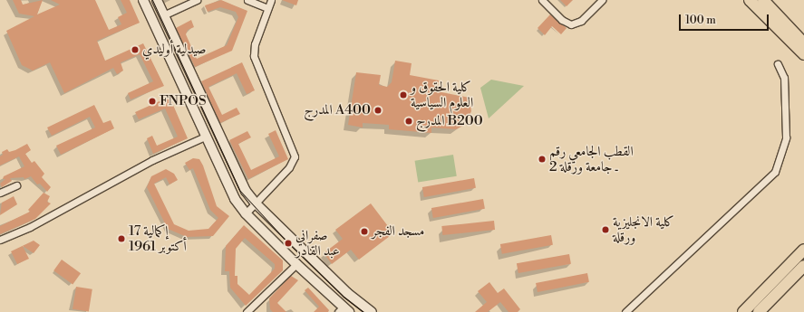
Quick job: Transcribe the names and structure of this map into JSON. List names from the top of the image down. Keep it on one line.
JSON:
{"places":["صيدلية أوليدي","كلية الحقوق و العلوم السياسية","FNPOS","المدرج A400","المدرج B200","القطب الجامعي رقم 2 ـ جامعة ورقلة","كلية الانجليزية ورقلة","مسجد الفجر","إكمالية 17 أكتوبر 1961","صفراني عبد القادر"],"scale_bar":"100 m"}
